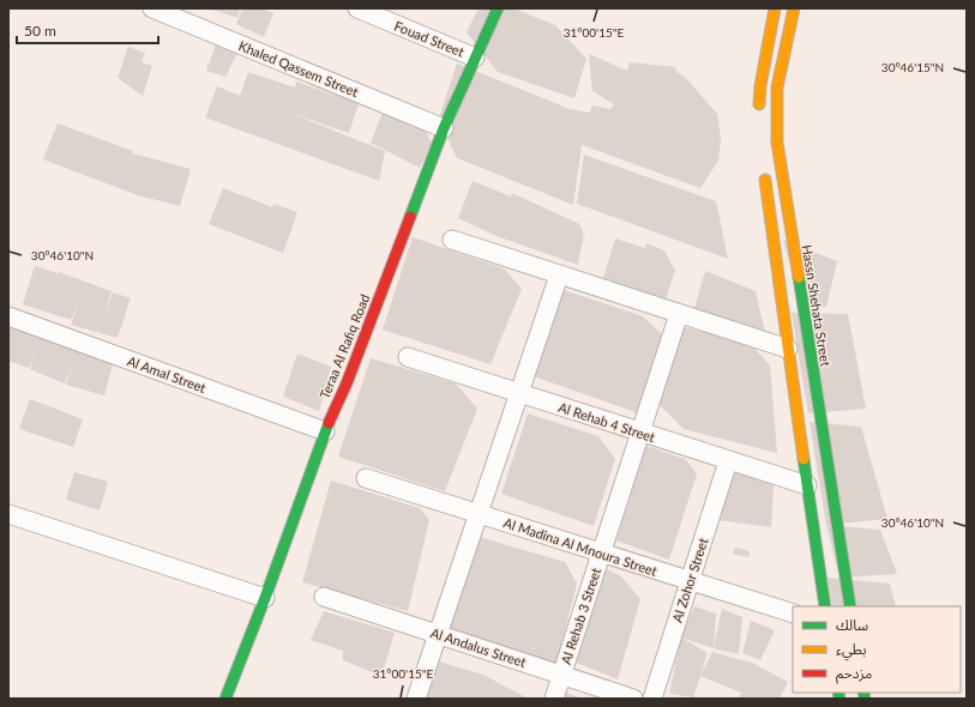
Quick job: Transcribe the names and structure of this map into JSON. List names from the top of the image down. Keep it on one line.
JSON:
{"streets":{"main road":["Hassn Shehata Street","Teraa Al Rafiq Road"],"street":["Fouad Street","Khaled Qassem Street","Al Amal Street","Al Rehab 4 Street","Al Madina Al Mnoura Street","Al Zohor Street","Al Rehab 3 Street","Al Andalus Street"]},"crossings":[["Fouad Street","Teraa Al Rafiq Road"],["Khaled Qassem Street","Teraa Al Rafiq Road"],["Teraa Al Rafiq Road","Al Amal Street"],["Al Rehab 4 Street","Al Zohor Street"],["Al Rehab 4 Street","Al Rehab 3 Street"],["Al Madina Al Mnoura Street","Al Zohor Street"],["Al Madina Al Mnoura Street","Al Rehab 3 Street"],["Al Rehab 3 Street","Al Andalus Street"]],"legend":["سالك","بطيء","مزدحم"],"scale_bar":"50 m","coordinates":["31°00'15\"E","30°46'15\"N","30°46'10\"N"]}
